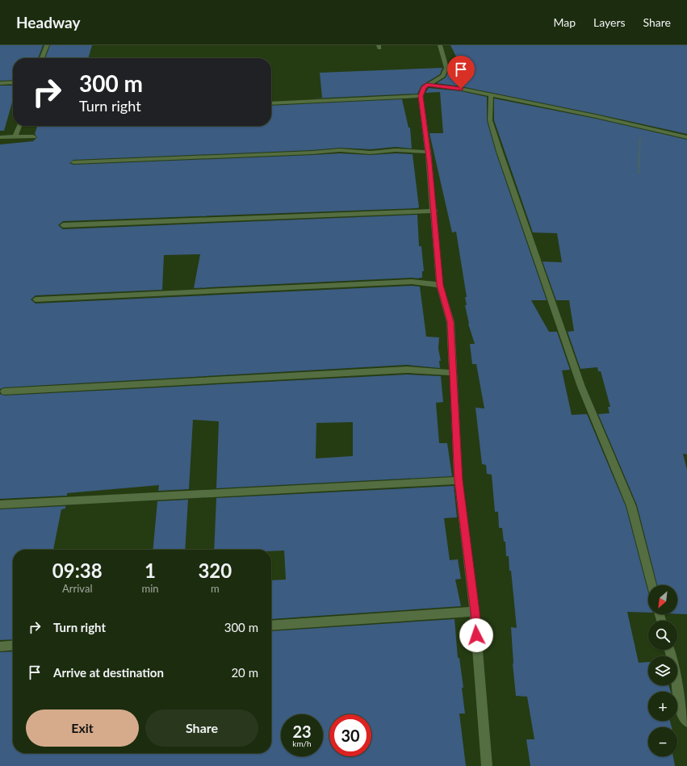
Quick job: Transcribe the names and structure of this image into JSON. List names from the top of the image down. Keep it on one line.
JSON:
{"north":"bottom left","page":{"header":"Headway","nav":["Map","Layers","Share"],"turn":["300 m","Turn right"],"eta":["09:38","Arrival","1","min","320","m"],"map_buttons":["+","−"],"list":[{"name":"Turn right","value":"300 m"},{"name":"Arrive at destination","value":"20 m"}],"buttons":["Exit","Share"],"speed":"23 km/h","limit":"30"}}
